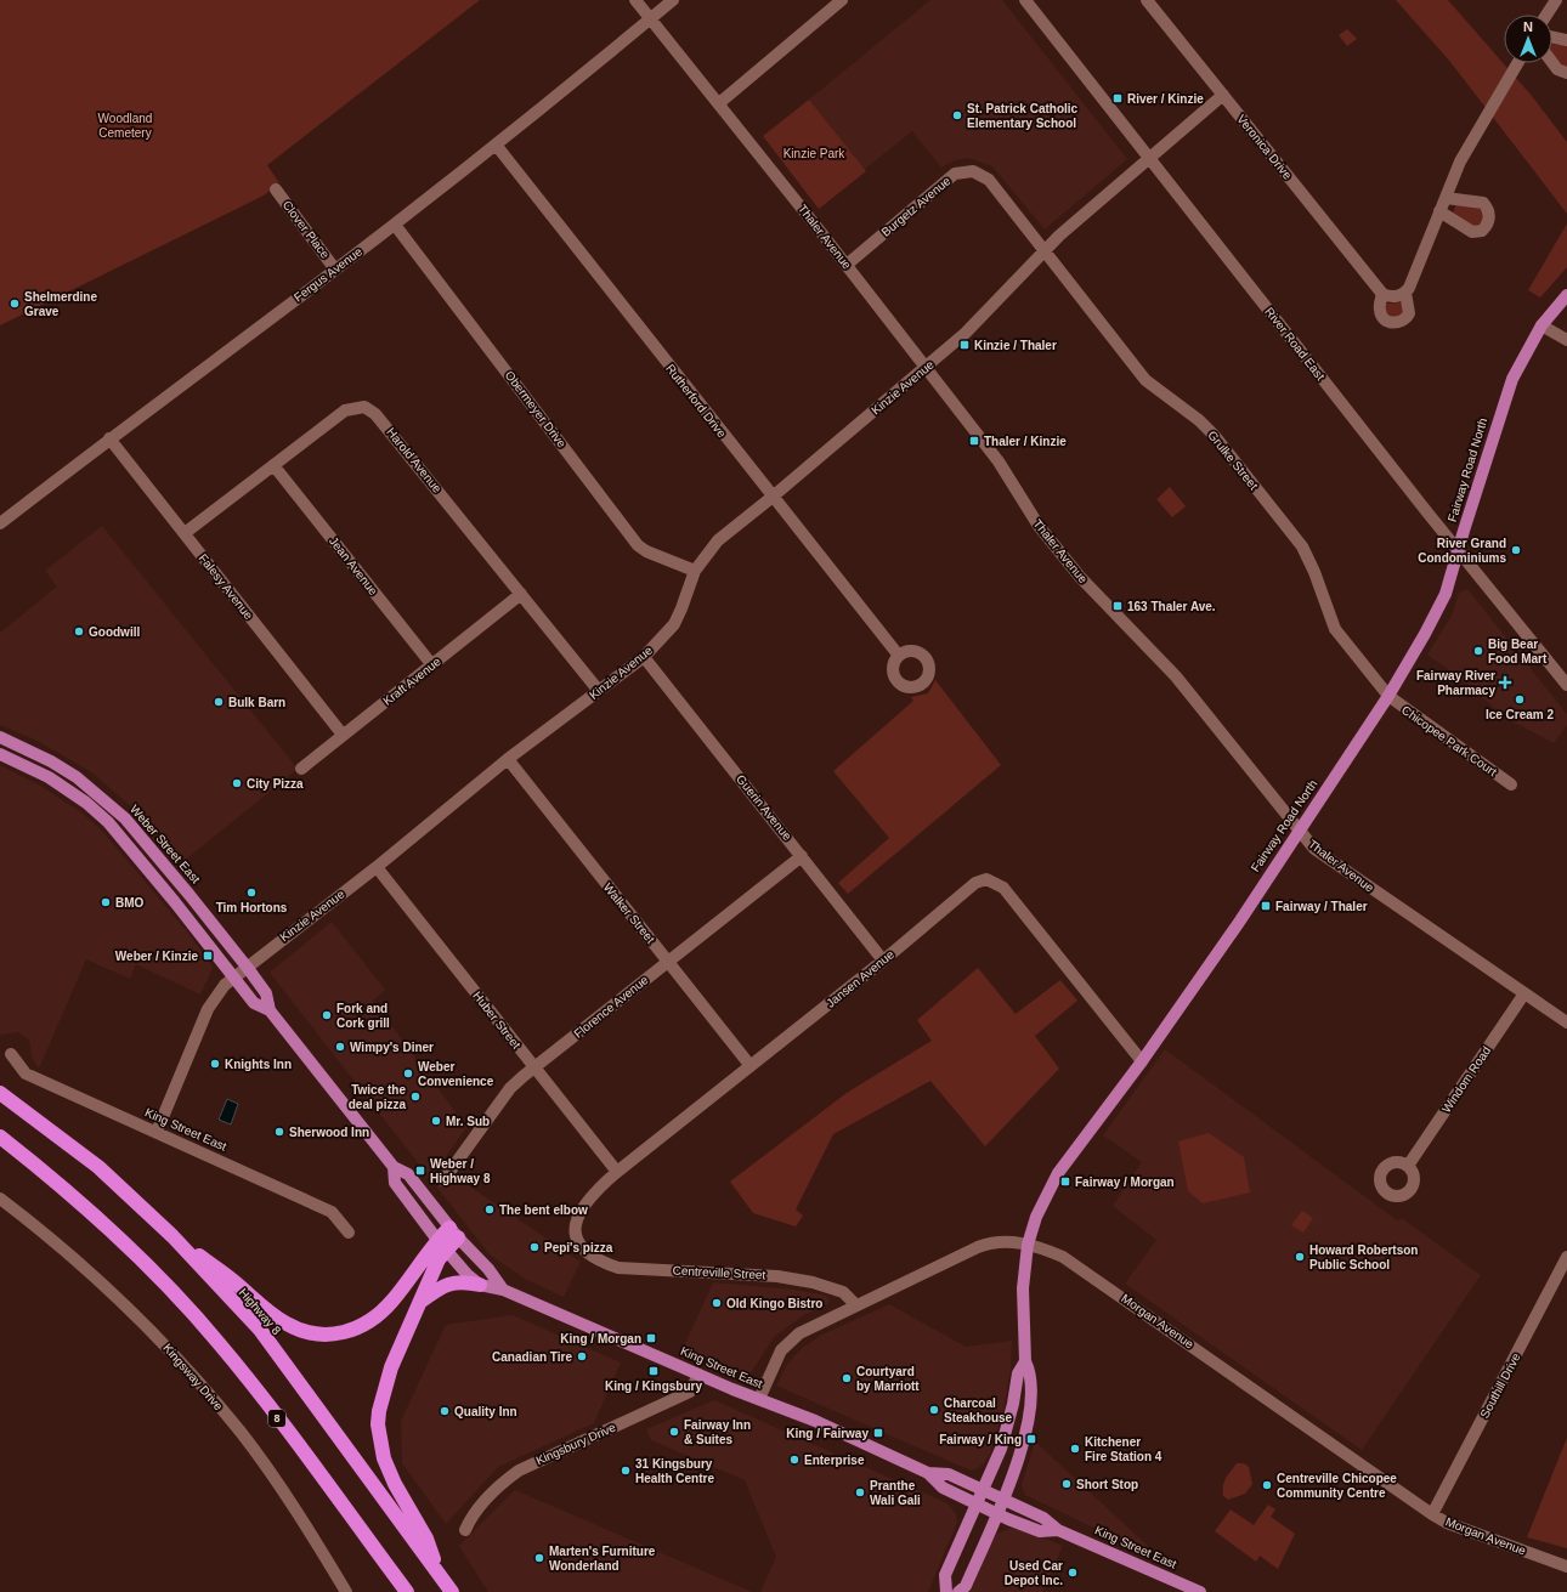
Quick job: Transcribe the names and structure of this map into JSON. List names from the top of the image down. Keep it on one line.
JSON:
{"streets":{"highway":["Highway 8","8"],"main road":["Fairway Road North","Weber Street East","King Street East"],"street":["Veronica Drive","Burgetz Avenue","Clover Place","Thaler Avenue","Fergus Avenue","River Road East","Kinzie Avenue","Rutherford Drive","Obermeyer Drive","Harold Avenue","Grulke Street","Jean Avenue","Falesy Avenue","Kraft Avenue","Chicopee Park Court","Guerin Avenue","Walker Street","Jansen Avenue","Florence Avenue","Huber Street","Windom Road","Centreville Street","Morgan Avenue","Kingsway Drive","Southill Drive","Kingsbury Drive"]},"crossings":[["Veronica Drive","Kinzie Avenue"],["Burgetz Avenue","Thaler Avenue"],["Burgetz Avenue","Kinzie Avenue"],["Burgetz Avenue","Grulke Street"],["Clover Place","Fergus Avenue"],["Thaler Avenue","Fergus Avenue"],["Thaler Avenue","Kinzie Avenue"],["Thaler Avenue","Fairway Road North"],["Thaler Avenue","Windom Road"],["Fergus Avenue","Rutherford Drive"],["Fergus Avenue","Obermeyer Drive"],["Fergus Avenue","Falesy Avenue"],["River Road East","Kinzie Avenue"],["River Road East","Fairway Road North"],["Kinzie Avenue","Rutherford Drive"],["Kinzie Avenue","Obermeyer Drive"],["Kinzie Avenue","Harold Avenue"],["Kinzie Avenue","Grulke Street"],["Kinzie Avenue","Guerin Avenue"],["Kinzie Avenue","Weber Street East"],["Kinzie Avenue","Walker Street"],["Kinzie Avenue","Huber Street"],["Kinzie Avenue","King Street East"],["Harold Avenue","Jean Avenue"],["Harold Avenue","Falesy Avenue"],["Harold Avenue","Kraft Avenue"],["Grulke Street","Fairway Road North"],["Grulke Street","Chicopee Park Court"],["Fairway Road North","Chicopee Park Court"],["Fairway Road North","Jansen Avenue"],["Fairway Road North","King Street East"],["Fairway Road North","Morgan Avenue"],["Jean Avenue","Kraft Avenue"],["Falesy Avenue","Kraft Avenue"],["Guerin Avenue","Jansen Avenue"],["Guerin Avenue","Florence Avenue"],["Weber Street East","King Street East"],["Walker Street","Jansen Avenue"],["Walker Street","Florence Avenue"],["Jansen Avenue","Huber Street"],["Jansen Avenue","Centreville Street"],["Florence Avenue","Huber Street"],["King Street East","Morgan Avenue"],["King Street East","Kingsbury Drive"],["Centreville Street","Morgan Avenue"],["Morgan Avenue","Southill Drive"]],"parks":["Woodland Cemetery","Kinzie Park"],"places":{"transit":["River / Kinzie","Kinzie / Thaler","Thaler / Kinzie","163 Thaler Ave.","Fairway / Thaler","Weber / Kinzie","Weber / Highway 8","Fairway / Morgan","King / Morgan","King / Kingsbury","King / Fairway","Fairway / King"],"other":["St. Patrick Catholic Elementary School","Shelmerdine Grave","River Grand Condominiums","Goodwill","Big Bear Food Mart","Ice Cream 2","Bulk Barn","City Pizza","Tim Hortons","BMO","Fork and Cork grill","Wimpy's Diner","Knights Inn","Weber Convenience","Twice the deal pizza","Mr. Sub","Sherwood Inn","The bent elbow","Pepi's pizza","Howard Robertson Public School","Old Kingo Bistro","Canadian Tire","Courtyard by Marriott","Charcoal Steakhouse","Quality Inn","Fairway Inn & Suites","Kitchener Fire Station 4","Enterprise","31 Kingsbury Health Centre","Short Stop","Centreville Chicopee Community Centre","Pranthe Wali Gali","Marten's Furniture Wonderland","Used Car Depot Inc."],"health":["Fairway River Pharmacy"]},"north":"top"}
